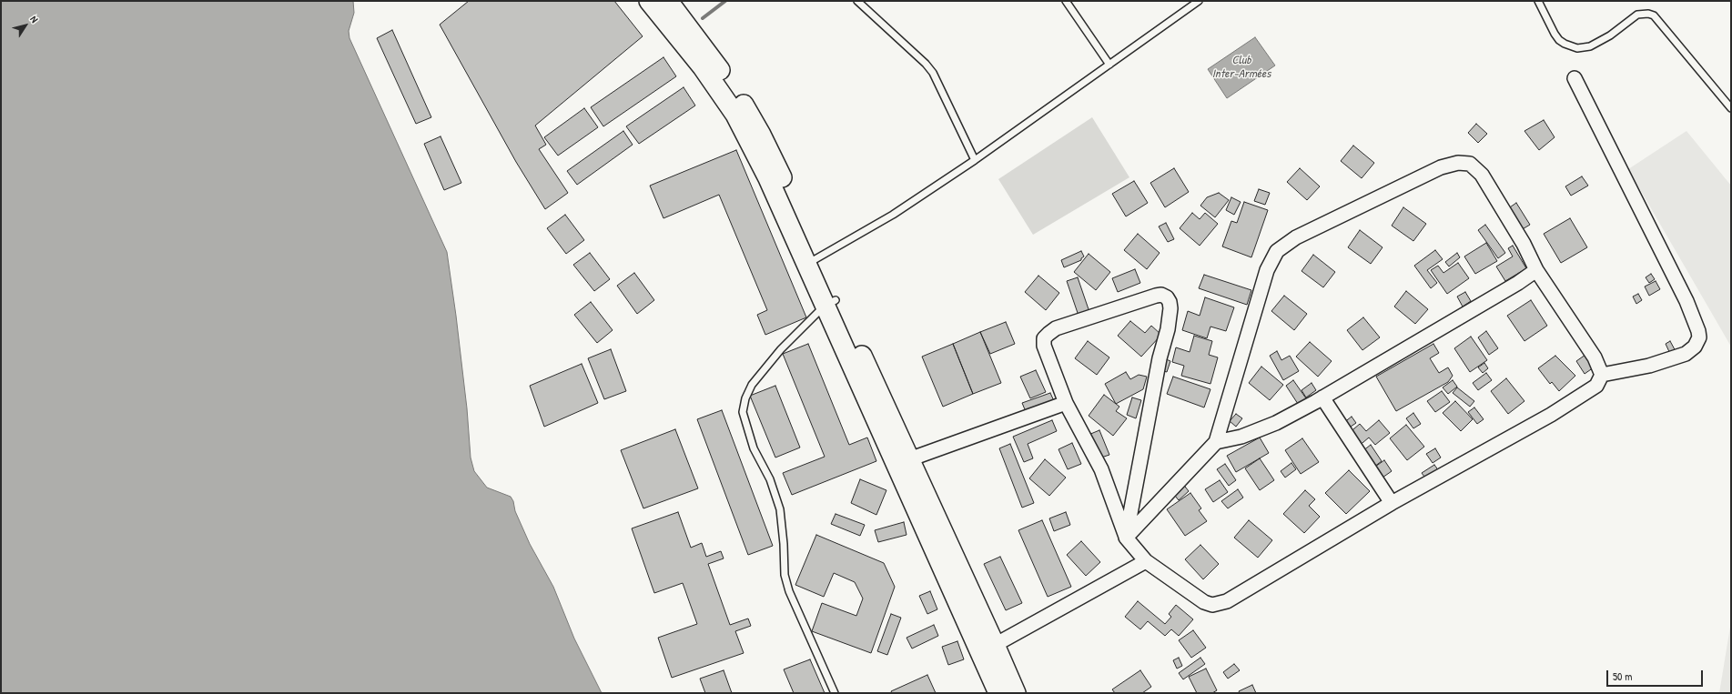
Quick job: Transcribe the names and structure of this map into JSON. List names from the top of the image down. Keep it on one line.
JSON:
{"water":["Club Inter-Armées"],"scale_bar":"50 m","north":"top right"}
